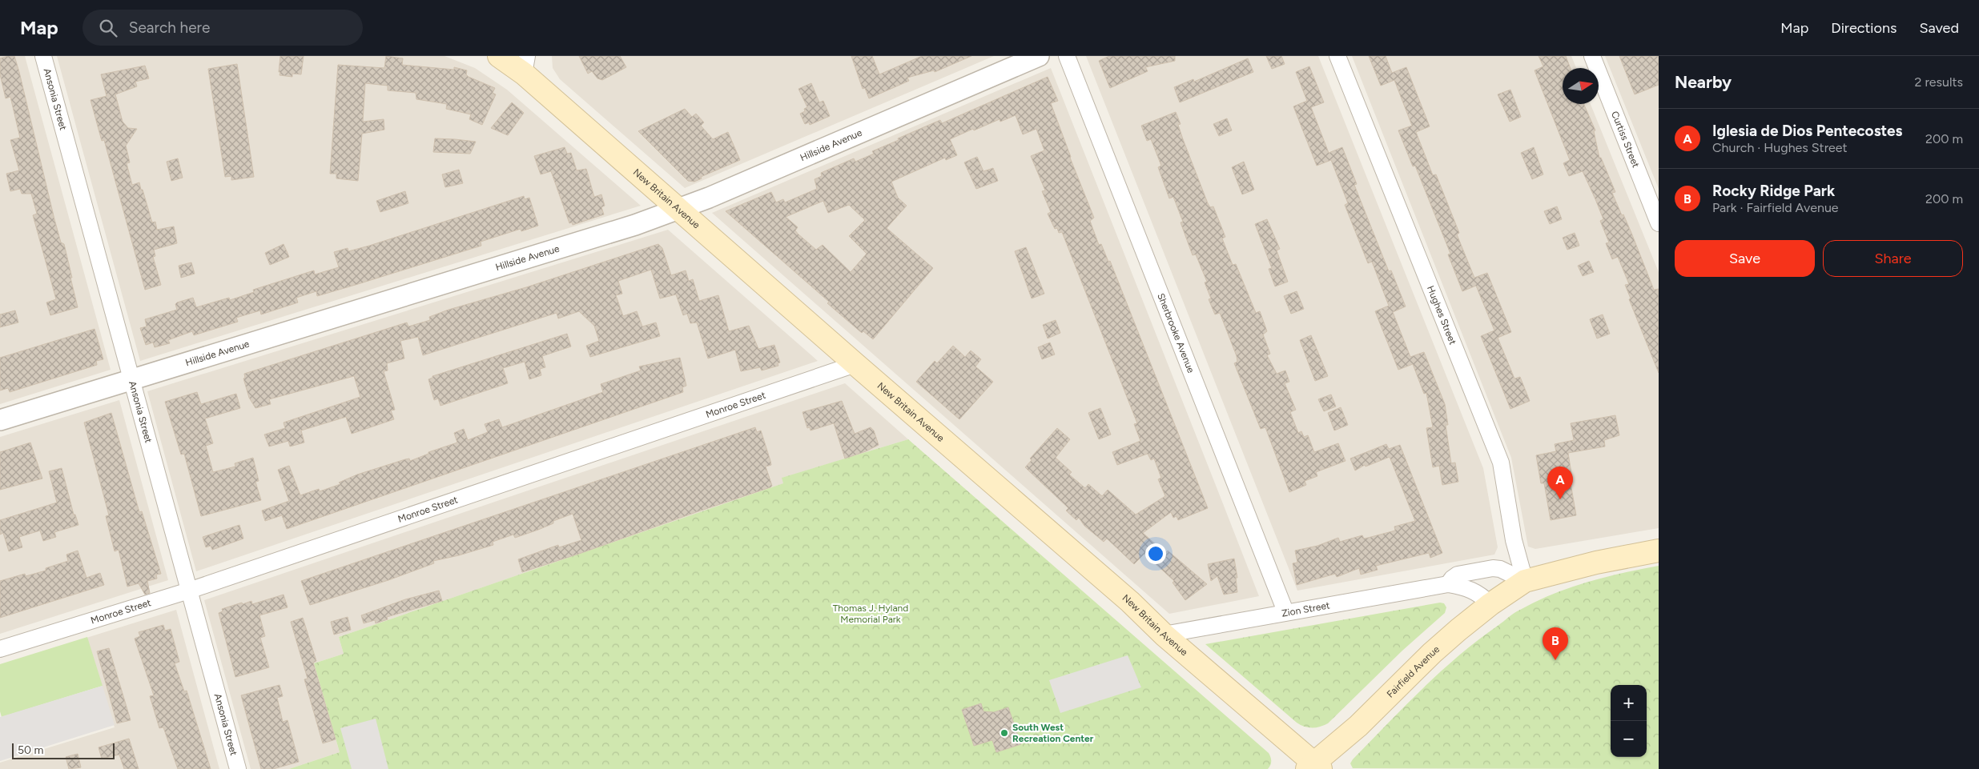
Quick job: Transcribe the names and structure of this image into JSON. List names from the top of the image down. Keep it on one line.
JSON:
{"streets":{"main road":["New Britain Avenue","Fairfield Avenue"],"street":["Ansonia Street","Curtiss Street","Hillside Avenue","Hughes Street","Sherbrooke Avenue","Monroe Street","Zion Street"]},"crossings":[["Ansonia Street","Hillside Avenue"],["Ansonia Street","Monroe Street"],["Hillside Avenue","New Britain Avenue"],["New Britain Avenue","Monroe Street"],["New Britain Avenue","Zion Street"],["New Britain Avenue","Fairfield Avenue"],["Hughes Street","Zion Street"],["Hughes Street","Fairfield Avenue"],["Sherbrooke Avenue","Zion Street"],["Zion Street","Fairfield Avenue"]],"parks":["Thomas J. Hyland Memorial Park"],"places":["South West Recreation Center"],"scale_bar":"50 m","north":"right","page":{"header":"Map","search":"Search here","nav":["Map","Directions","Saved"],"heading":["Nearby","2 results"],"list":[{"mark":"A","name":"Iglesia de Dios Pentecostes","note":"Church · Hughes Street","value":"200 m"},{"mark":"B","name":"Rocky Ridge Park","note":"Park · Fairfield Avenue","value":"200 m"}],"buttons":["Save","Share"],"pins":["A","B"],"map_buttons":["+","−"],"scale":"50 m"}}
